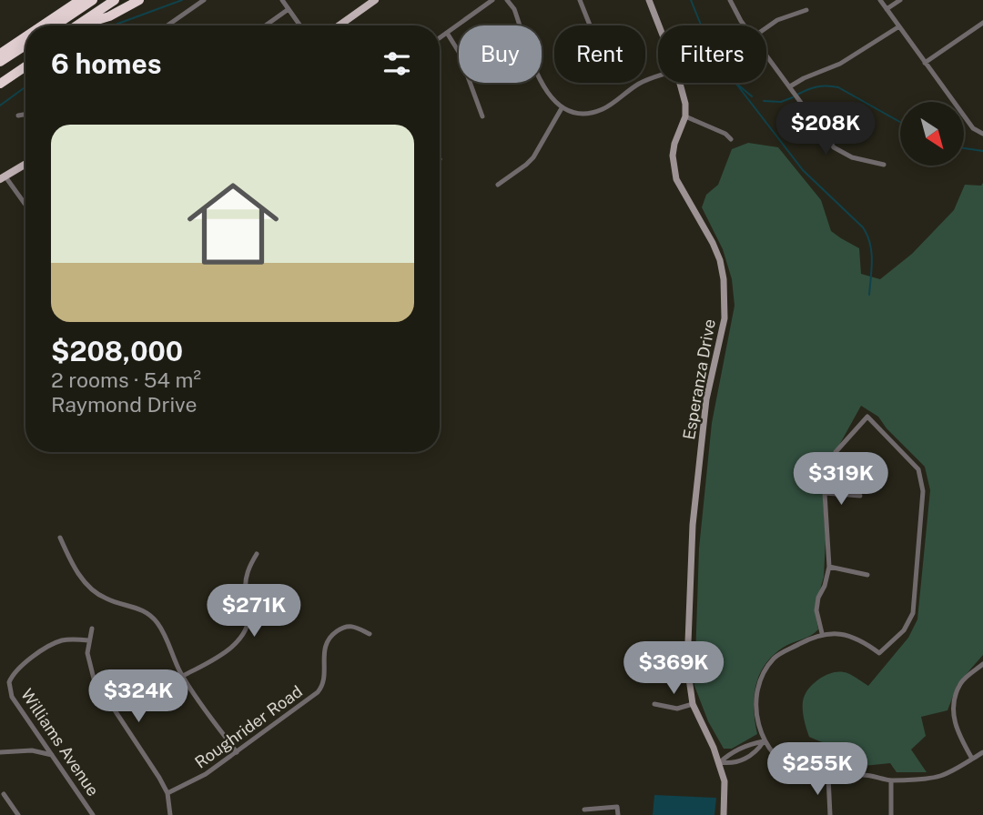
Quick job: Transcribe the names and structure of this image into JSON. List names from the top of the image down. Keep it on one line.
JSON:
{"streets":{"main road":["Esperanza Drive"],"street":["Roughrider Road","Williams Avenue"]},"north":"bottom right","page":{"chip":["Buy","Rent","Filters"],"heading":"6 homes","price":["$208K","$319K","$271K","$369K","$324K","$255K"],"list":[{"name":"$208,000","note":"2 rooms · 54 m² · Raymond Drive"}]}}
